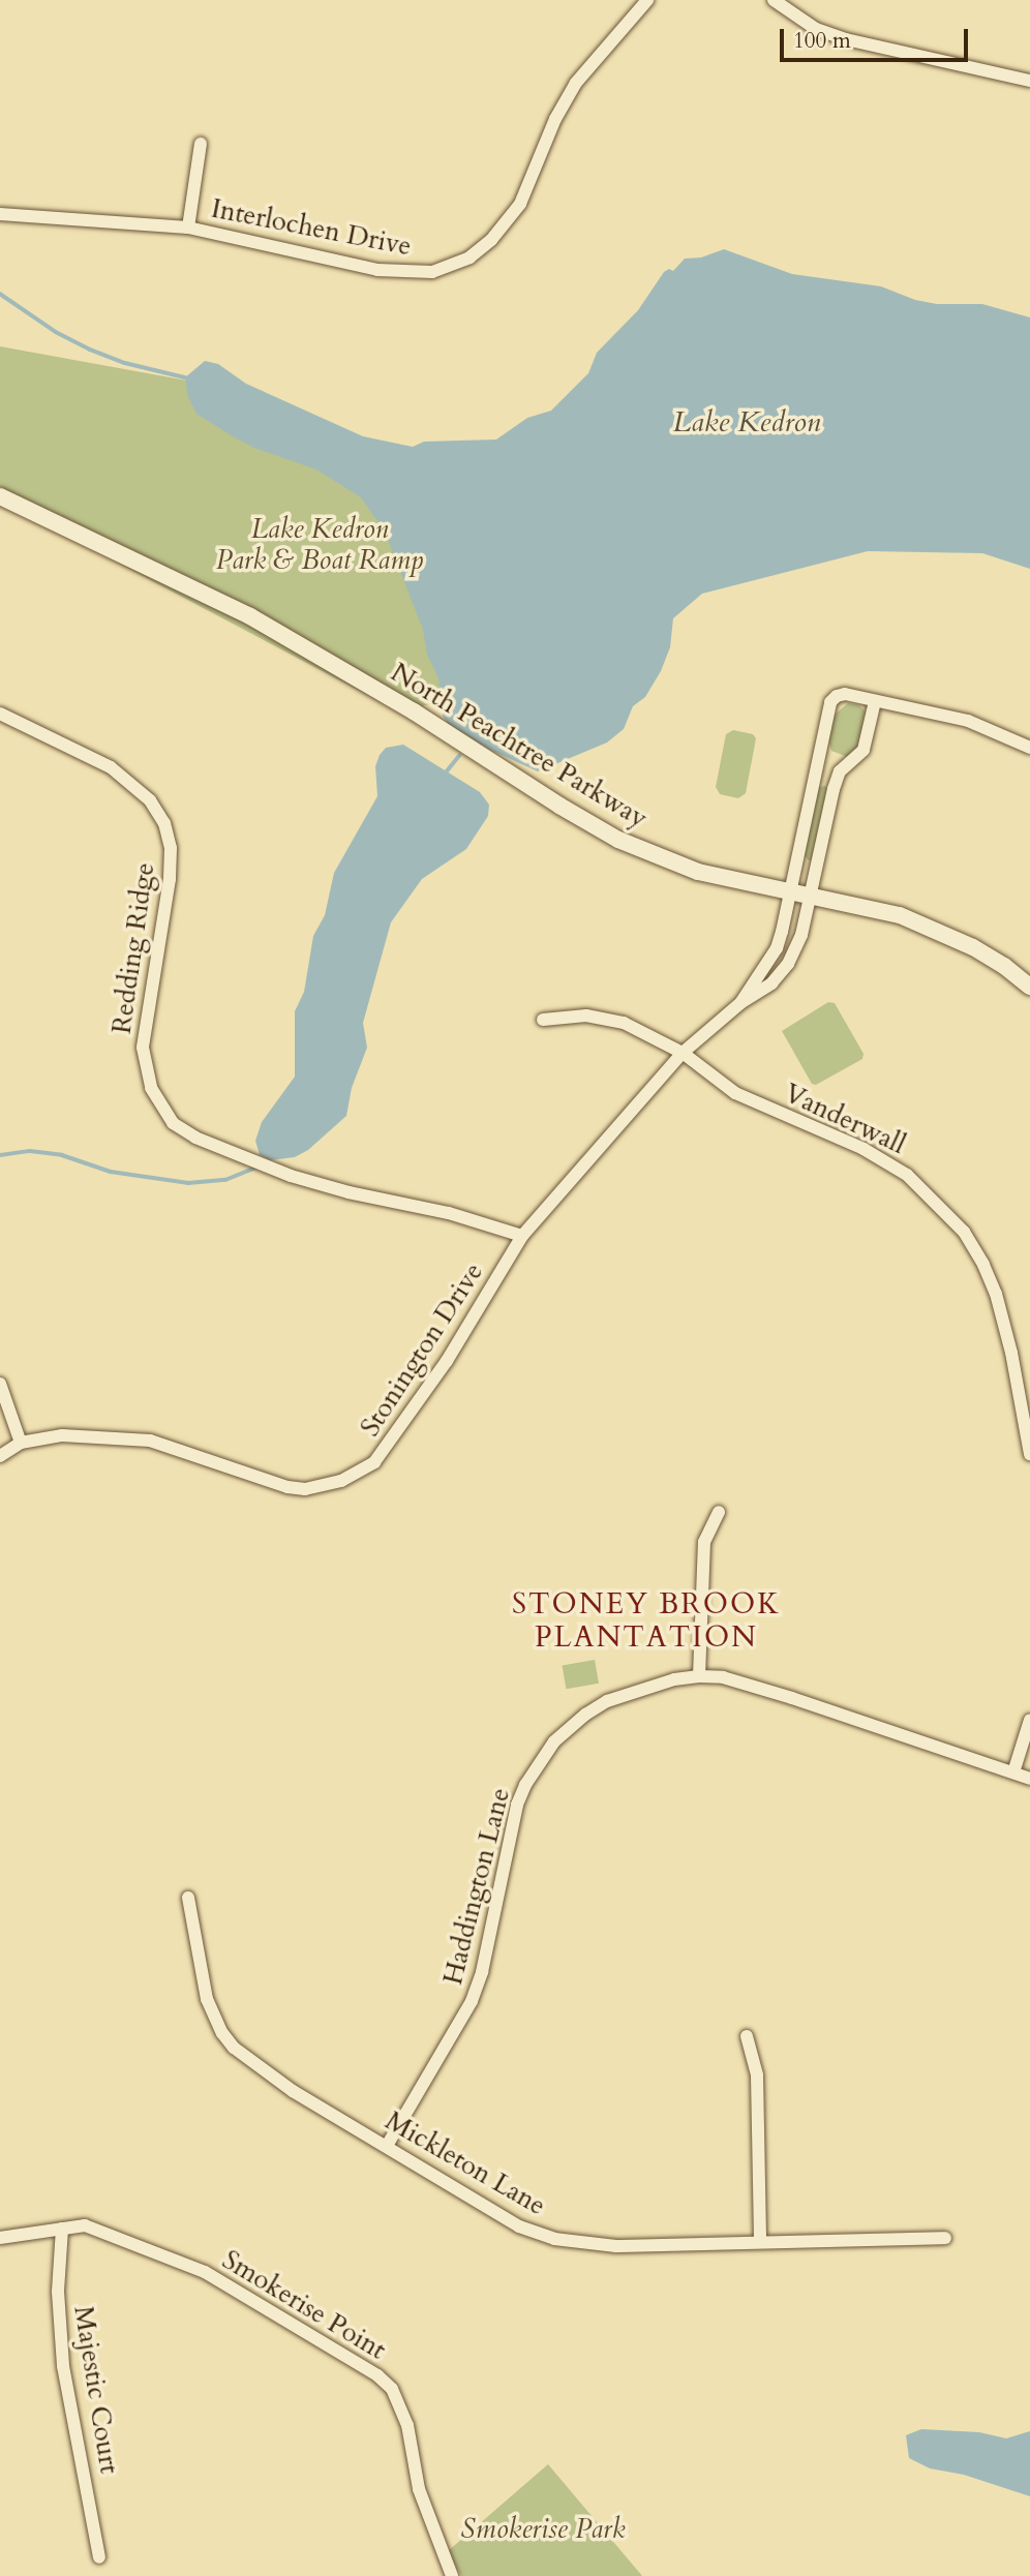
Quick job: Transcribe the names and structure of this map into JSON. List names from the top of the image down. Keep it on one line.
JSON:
{"streets":{"street":["Interlochen Drive","North Peachtree Parkway","Redding Ridge","Vanderwall","Stonington Drive","Haddington Lane","Mickleton Lane","Smokerise Point","Majestic Court"]},"crossings":[["North Peachtree Parkway","Stonington Drive"],["Redding Ridge","Stonington Drive"],["Vanderwall","Stonington Drive"],["Haddington Lane","Mickleton Lane"],["Smokerise Point","Majestic Court"]],"districts":["STONEY BROOK PLANTATION"],"water":["Lake Kedron"],"parks":["Lake Kedron Park & Boat Ramp","Smokerise Park"],"scale_bar":"100 m"}
